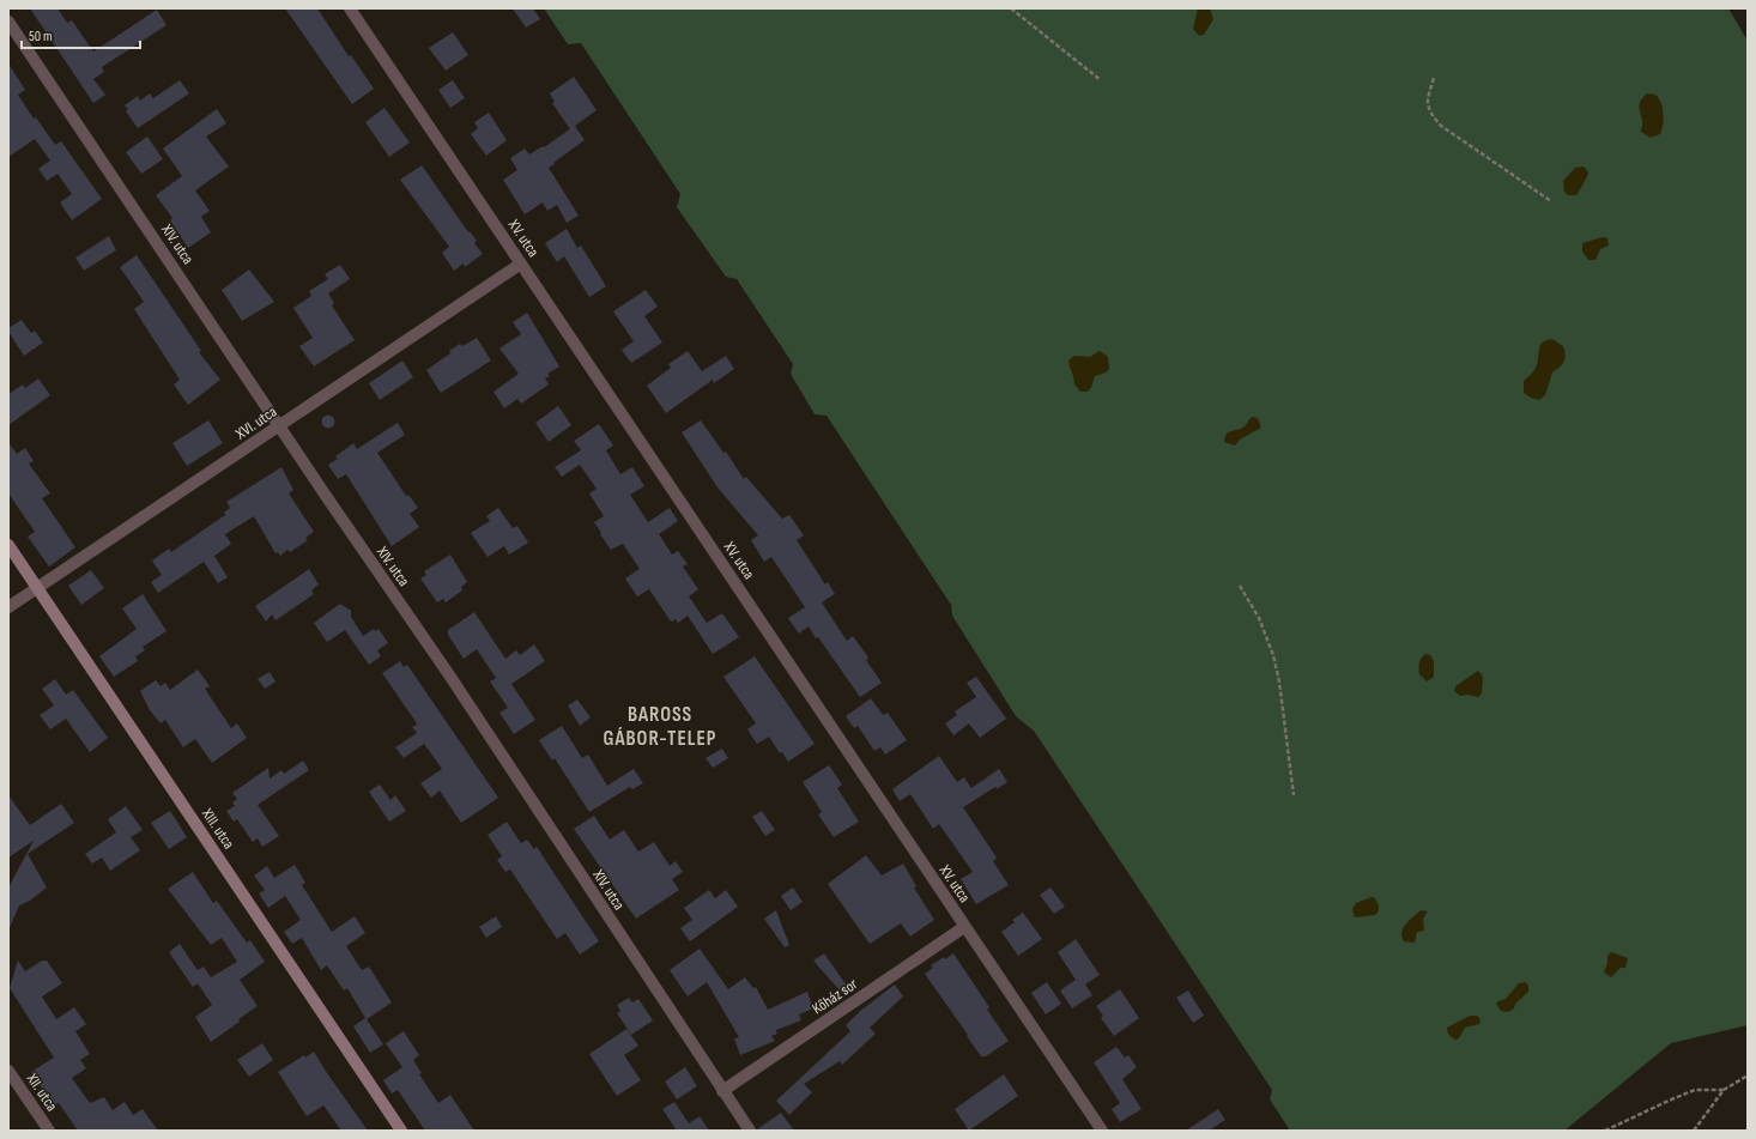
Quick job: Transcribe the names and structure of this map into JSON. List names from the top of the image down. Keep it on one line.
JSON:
{"streets":{"street":["XV. utca","XIV. utca","XVI. utca","XIII. utca","Kőház sor","XII. utca"]},"crossings":[["XV. utca","XVI. utca"],["XV. utca","Kőház sor"],["XIV. utca","XVI. utca"],["XIV. utca","Kőház sor"],["XVI. utca","XIII. utca"]],"districts":["BAROSS GÁBOR-TELEP"],"scale_bar":"50 m"}
